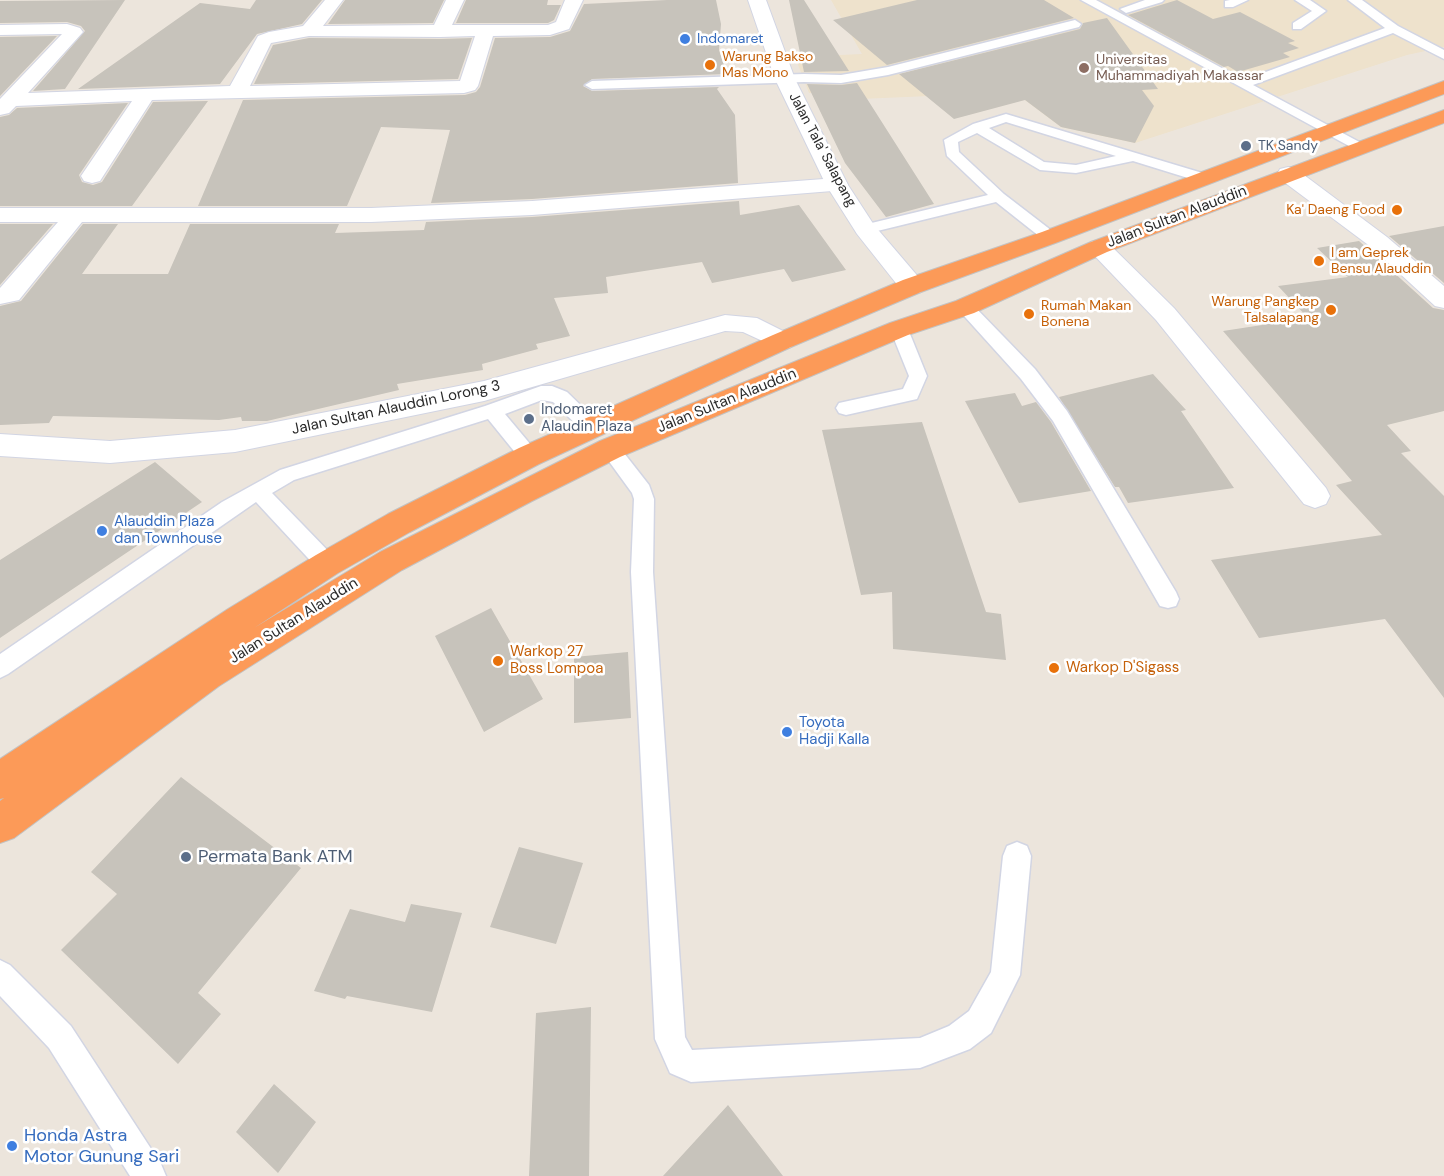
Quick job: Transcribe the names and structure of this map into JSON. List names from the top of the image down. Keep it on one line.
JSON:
{"streets":{"highway":["Jalan Sultan Alauddin"],"street":["Jalan Tala' Salapang","Jalan Sultan Alauddin Lorong 3"]},"crossings":[["Jalan Tala' Salapang","Jalan Sultan Alauddin"],["Jalan Sultan Alauddin","Jalan Sultan Alauddin Lorong 3"]],"places":["Indomaret","Warung Bakso Mas Mono","Universitas Muhammadiyah Makassar","TK Sandy","Ka' Daeng Food","I am Geprek Bensu Alauddin","Warung Pangkep Talsalapang","Rumah Makan Bonena","Indomaret Alaudin Plaza","Alauddin Plaza dan Townhouse","Warkop 27 Boss Lompoa","Warkop D'Sigass","Toyota Hadji Kalla","Permata Bank ATM","Honda Astra Motor Gunung Sari"]}
